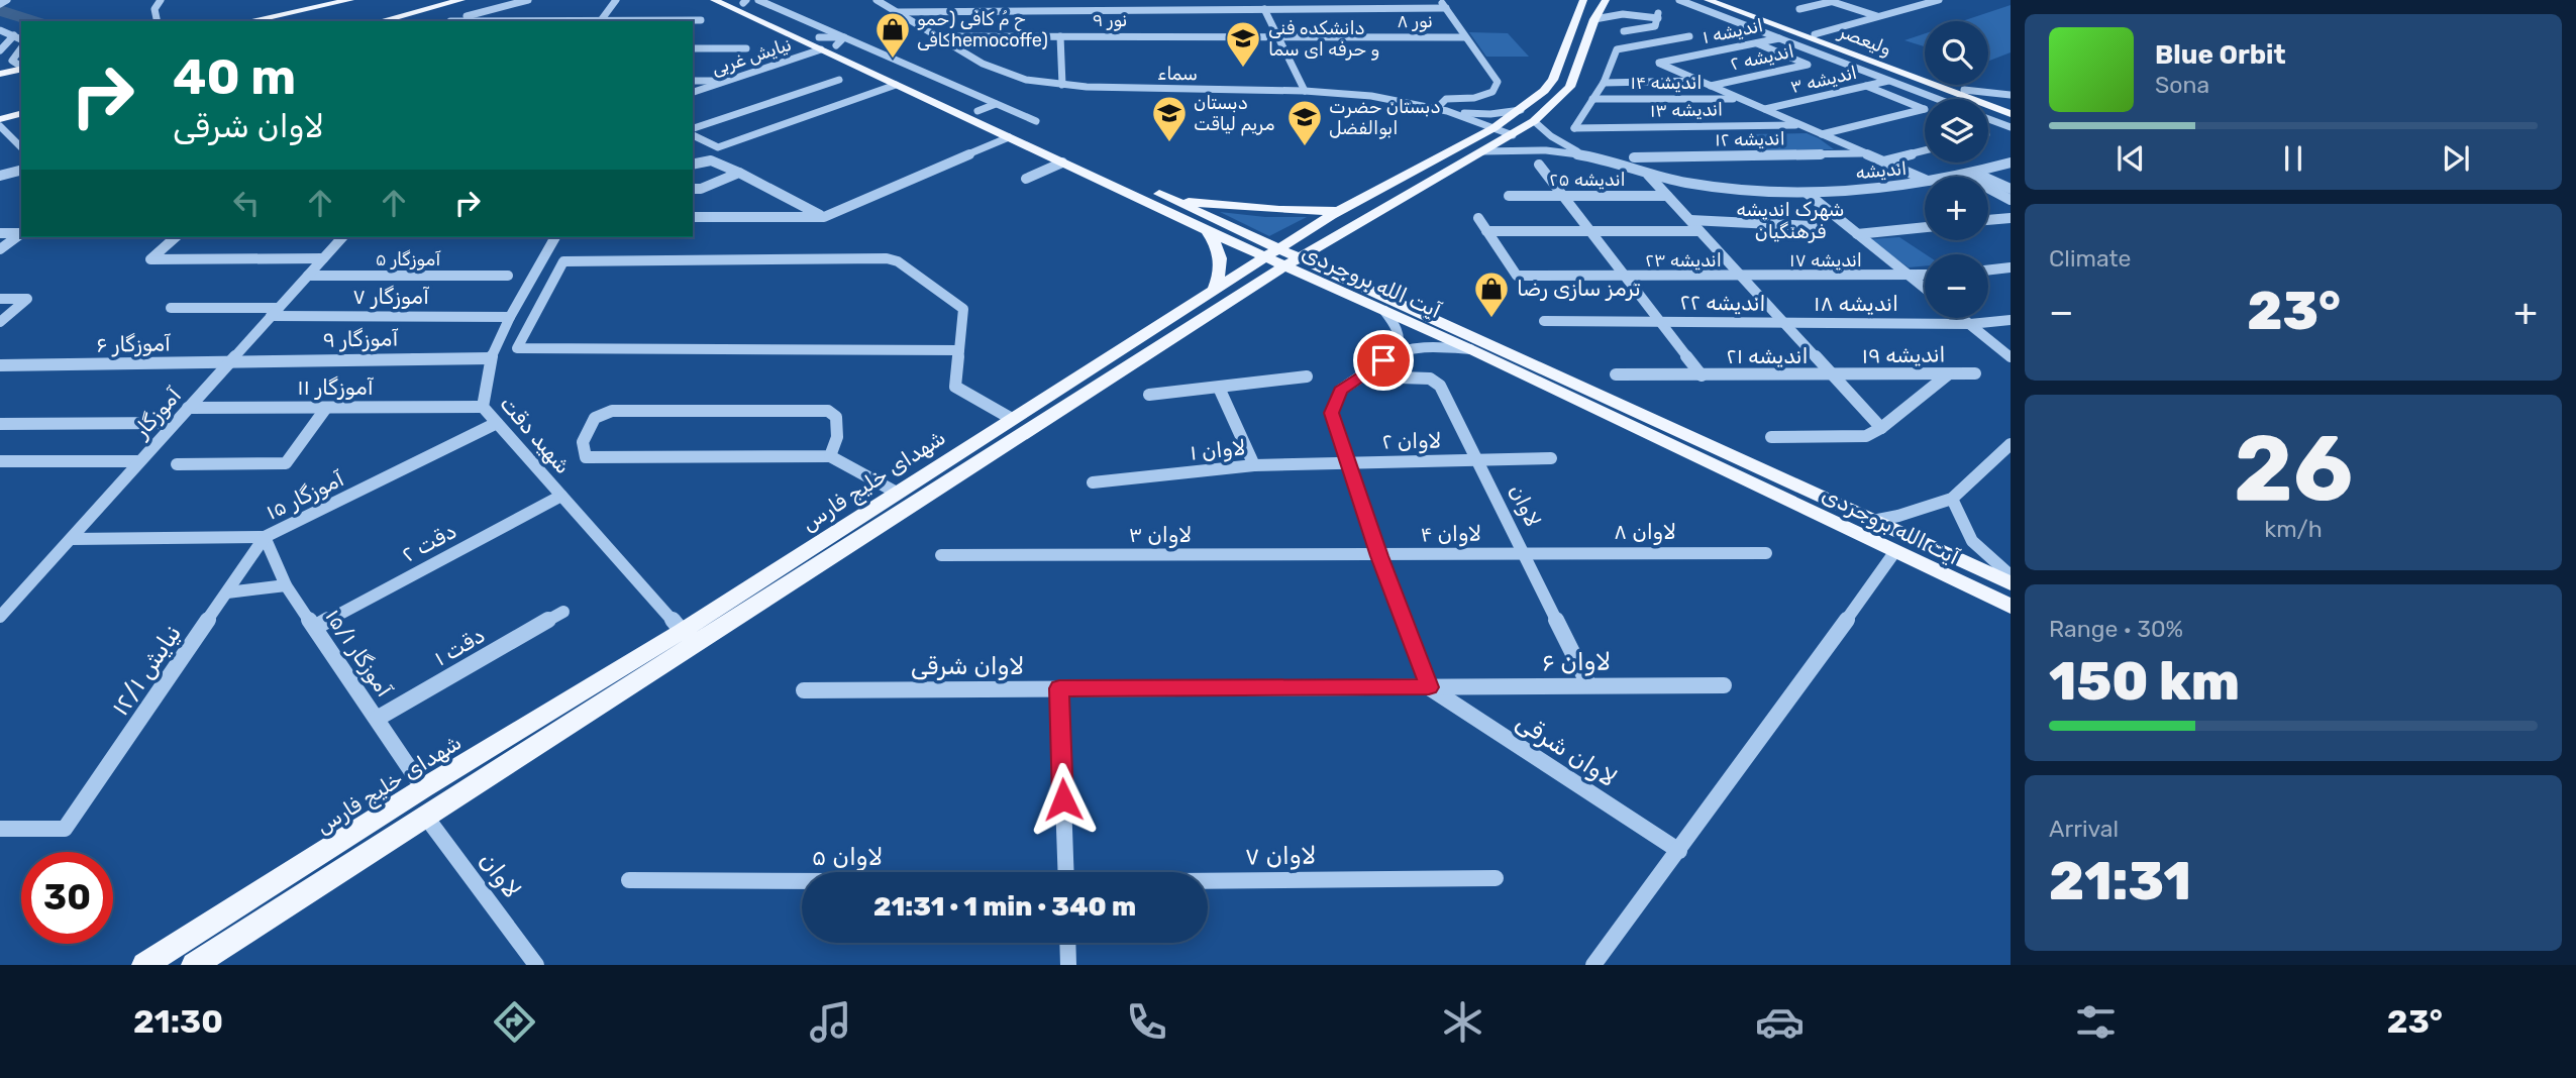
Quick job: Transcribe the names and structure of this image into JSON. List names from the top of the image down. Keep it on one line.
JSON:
{"streets":{"main road":["ولیعصر","آیت الله بروجردی","شهدای خلیج فارس"],"street":["نور ۹","نور ۸","اندیشه ۱","نیایش غربی","اندیشه ۲","سماء","اندیشه ۳","اندیشه ۱۴","اندیشه ۱۳","اندیشه ۱۲","اندیشه","اندیشه ۲۵","آموزگار ۵","اندیشه ۲۳","اندیشه ۱۷","آموزگار ۷","اندیشه ۲۲","اندیشه ۱۸","آموزگار ۹","آموزگار ۶","اندیشه ۱۹","اندیشه ۲۱","آموزگار ۱۱","آموزگار","شهید دقت","لاوان ۲","لاوان ۱","آموزگار ۱۵","لاوان","لاوان ۸","لاوان ۴","لاوان ۳","دقت ۲","دقت ۱","آموزگار ۱۵/۱","لاوان ۶","لاوان شرقی","نیایش ۱۲/۱","لاوان ۷","لاوان ۵"]},"crossings":[["نور ۹","نور ۸"],["نور ۹","سماء"],["اندیشه ۱","اندیشه ۲"],["اندیشه ۱","اندیشه ۳"],["اندیشه ۱","اندیشه"],["نیایش غربی","آیت الله بروجردی"],["اندیشه ۲","اندیشه"],["سماء","شهدای خلیج فارس"],["اندیشه ۳","اندیشه"],["اندیشه ۱۴","اندیشه ۱۳"],["اندیشه ۱۴","اندیشه"],["اندیشه ۱۳","اندیشه"],["اندیشه ۱۲","اندیشه"],["اندیشه","شهدای خلیج فارس"],["آموزگار ۵","آموزگار"],["اندیشه ۲۳","اندیشه ۱۷"],["آیت الله بروجردی","شهدای خلیج فارس"],["آموزگار ۷","آموزگار"],["آموزگار ۷","شهید دقت"],["اندیشه ۲۲","اندیشه ۱۸"],["آموزگار ۹","آموزگار ۶"],["آموزگار ۹","آموزگار"],["آموزگار ۹","شهید دقت"],["آموزگار ۶","آموزگار"],["اندیشه ۱۹","اندیشه ۲۱"],["آموزگار ۱۱","آموزگار"],["آموزگار ۱۱","شهید دقت"],["آموزگار","آموزگار ۱۵"],["شهید دقت","شهدای خلیج فارس"],["شهید دقت","آموزگار ۱۵"],["شهید دقت","دقت ۲"],["لاوان ۲","لاوان ۱"],["لاوان ۲","لاوان"],["شهدای خلیج فارس","لاوان"],["شهدای خلیج فارس","آموزگار ۱۵/۱"],["آموزگار ۱۵","آموزگار ۱۵/۱"],["آموزگار ۱۵","نیایش ۱۲/۱"],["لاوان","لاوان ۸"],["لاوان","لاوان ۴"],["لاوان","لاوان ۶"],["لاوان ۸","لاوان ۴"],["لاوان ۴","لاوان ۳"],["دقت ۲","آموزگار ۱۵/۱"],["دقت ۱","آموزگار ۱۵/۱"],["آموزگار ۱۵/۱","نیایش ۱۲/۱"],["لاوان ۶","لاوان شرقی"]],"districts":["شهرک اندیشه فرهنگیان"],"places":{"shop":["حِ مُ کافی (حمو کافیhemocoffe)","ترمز سازی رضا"],"school or university":["دانشکده فنی و حرفه ای سما","دبستان مریم لیاقت","دبستان حضرت ابوالفضل"]},"page":{"map_buttons":["+","−"],"turn":["40 m","لاوان شرقی"],"song":["Blue Orbit","Sona"],"tile":["Climate",["26","km/h"],["Range · 30%","150 km"],["Arrival","21:31"]],"heat":["−","23°","+"],"limit":"30","trip":"21:31 · 1 min · 340 m","tabs":["21:30","23°"]}}
